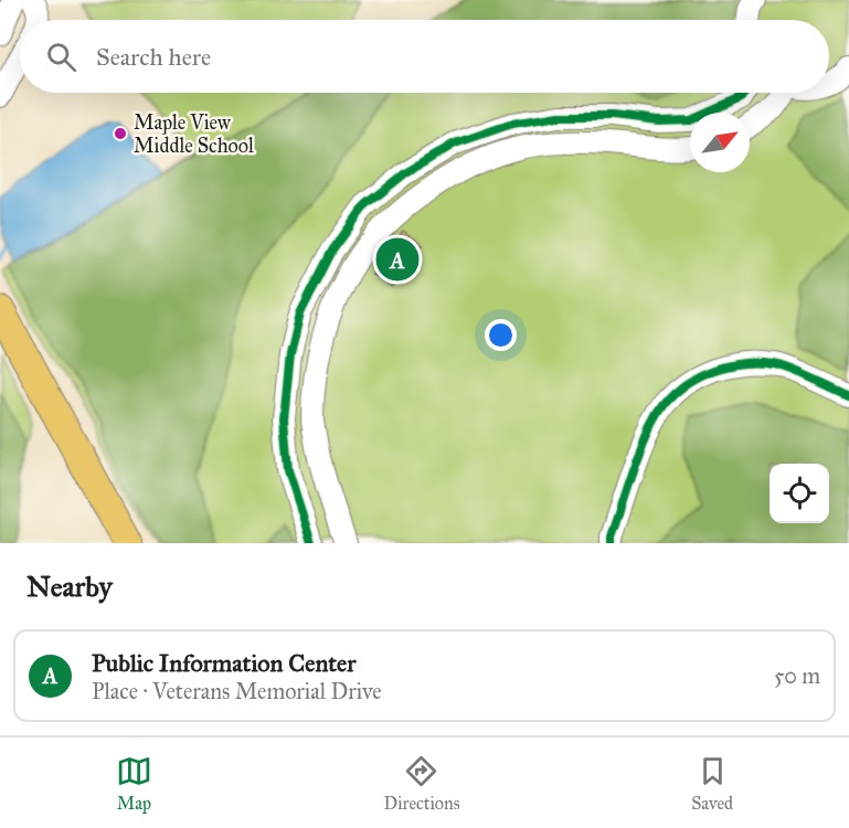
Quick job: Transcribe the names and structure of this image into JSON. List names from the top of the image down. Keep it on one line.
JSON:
{"places":["Maple View Middle School"],"north":"top right","page":{"search":"Search here","pins":"A","heading":"Nearby","list":[{"mark":"A","name":"Public Information Center","note":"Place · Veterans Memorial Drive","value":"50 m"}],"nav":["Map","Directions","Saved"]}}
